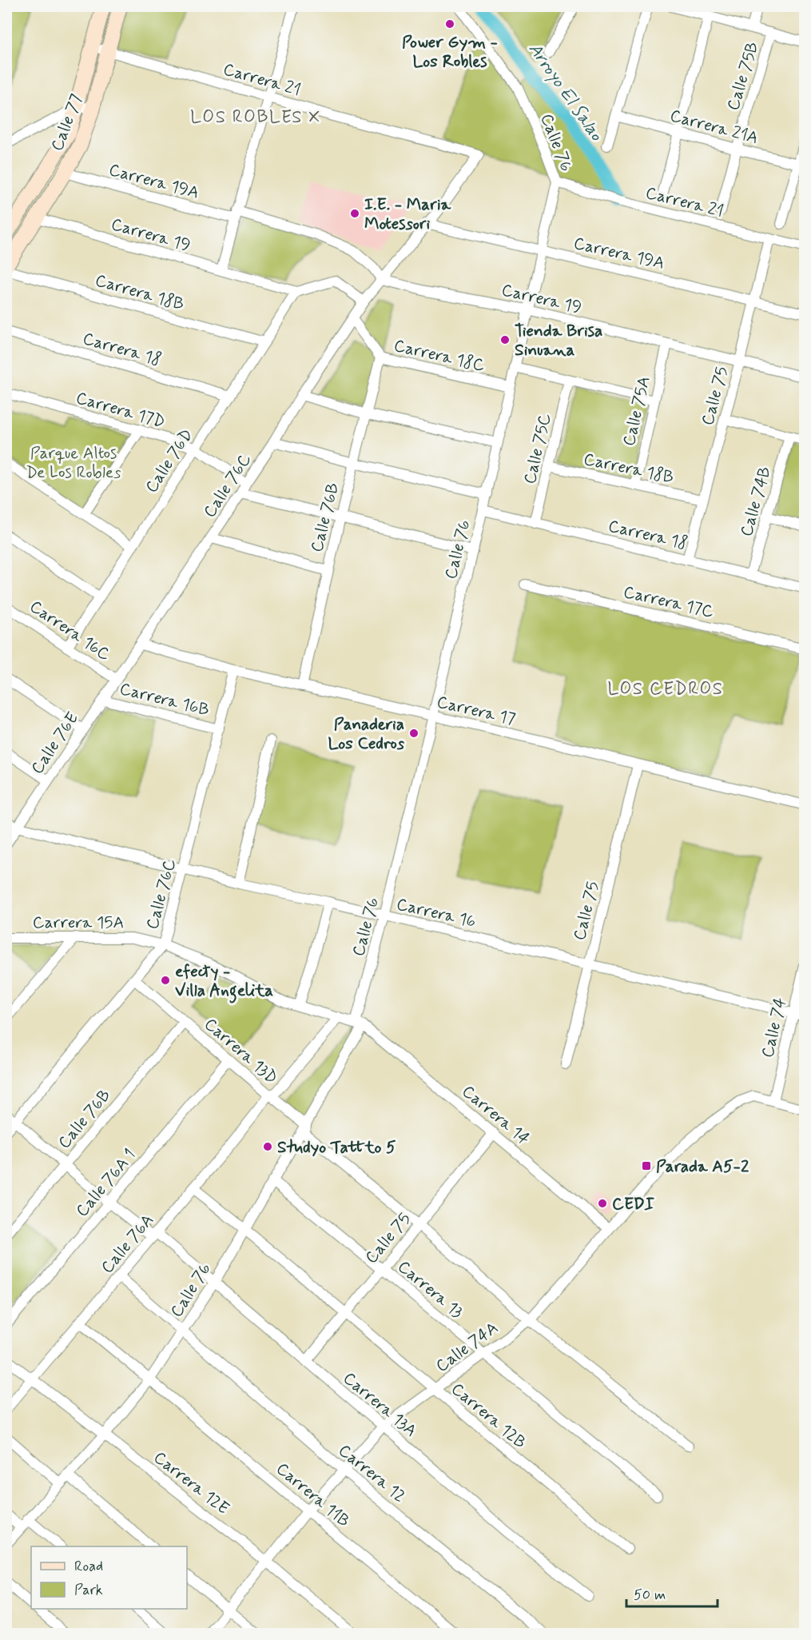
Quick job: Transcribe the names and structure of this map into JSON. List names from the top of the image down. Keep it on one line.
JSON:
{"streets":{"street":["Calle 75B","Carrera 21","Calle 77","Carrera 21A","Calle 76","Carrera 19A","Carrera 19","Carrera 18B","Carrera 18","Carrera 18C","Calle 75","Carrera 17D","Calle 75A","Calle 75C","Calle 76D","Calle 76C","Calle 74B","Calle 76B","Carrera 17C","Carrera 16C","Carrera 16B","Carrera 17","Calle 76E","Carrera 16","Carrera 15A","Calle 74","Carrera 13D","Carrera 14","Calle 76A 1","Calle 76A","Carrera 13","Calle 74A","Carrera 13A","Carrera 12B","Carrera 12","Carrera 12E","Carrera 11B"]},"crossings":[["Calle 75B","Carrera 21A"],["Carrera 21","Calle 77"],["Carrera 21","Calle 76"],["Carrera 21","Carrera 19A"],["Carrera 21","Calle 75"],["Calle 77","Carrera 19A"],["Calle 77","Carrera 19"],["Calle 76","Carrera 19A"],["Calle 76","Carrera 19"],["Calle 76","Carrera 18"],["Calle 76","Carrera 18C"],["Calle 76","Carrera 17"],["Calle 76","Carrera 16"],["Calle 76","Carrera 15A"],["Calle 76","Carrera 13D"],["Calle 76","Carrera 14"],["Calle 76","Carrera 13"],["Calle 76","Carrera 13A"],["Calle 76","Carrera 12B"],["Calle 76","Carrera 12"],["Calle 76","Carrera 12E"],["Calle 76","Carrera 11B"],["Carrera 19A","Carrera 19"],["Carrera 19A","Calle 75"],["Carrera 19A","Calle 76C"],["Carrera 19","Calle 75"],["Carrera 19","Calle 75A"],["Carrera 19","Calle 76D"],["Carrera 19","Calle 76C"],["Carrera 18B","Calle 75"],["Carrera 18B","Calle 75A"],["Carrera 18B","Calle 75C"],["Carrera 18B","Calle 76D"],["Carrera 18","Calle 75"],["Carrera 18","Calle 75C"],["Carrera 18","Calle 76D"],["Carrera 18","Calle 74B"],["Carrera 18C","Calle 76C"],["Carrera 18C","Calle 76B"],["Calle 75","Carrera 17"],["Calle 75","Carrera 16"],["Calle 75","Carrera 14"],["Calle 75","Carrera 13"],["Calle 75","Carrera 13A"],["Calle 75","Carrera 12B"],["Carrera 17D","Calle 76D"],["Carrera 17D","Calle 76C"],["Calle 76D","Carrera 16C"],["Calle 76C","Carrera 16C"],["Calle 76C","Carrera 16B"],["Calle 76C","Carrera 17"],["Calle 76C","Calle 76E"],["Calle 76C","Carrera 16"],["Calle 76C","Carrera 15A"],["Calle 76C","Carrera 13D"],["Calle 76C","Carrera 13A"],["Calle 76B","Carrera 17"],["Calle 76B","Carrera 13D"],["Calle 76B","Carrera 13A"],["Carrera 16B","Calle 76E"],["Calle 76E","Carrera 16"],["Carrera 16","Calle 74"],["Carrera 15A","Carrera 14"],["Carrera 15A","Calle 76A"],["Calle 74","Calle 74A"],["Carrera 13D","Calle 76A 1"],["Carrera 13D","Calle 76A"],["Carrera 14","Calle 74A"],["Calle 76A 1","Carrera 13A"],["Calle 76A","Carrera 13A"],["Calle 76A","Carrera 12B"],["Calle 76A","Carrera 12"],["Calle 76A","Carrera 12E"],["Calle 76A","Carrera 11B"],["Carrera 13","Calle 74A"],["Calle 74A","Carrera 13A"],["Calle 74A","Carrera 12B"],["Calle 74A","Carrera 12"],["Calle 74A","Carrera 12E"],["Calle 74A","Carrera 11B"]],"districts":["LOS ROBLES X","LOS CEDROS"],"water":["Arroyo El Salao"],"parks":["Parque Altos De Los Robles"],"places":{"other":["Power Gym - Los Robles","I.E. - Maria Motessori","Tienda Brisa Sinuana","Panaderia Los Cedros","efecty - Villa Angelita","Studyo Tattto 5","CEDI"],"transit":["Parada A5-2"]},"legend":["Road","Park"],"scale_bar":"50 m"}
